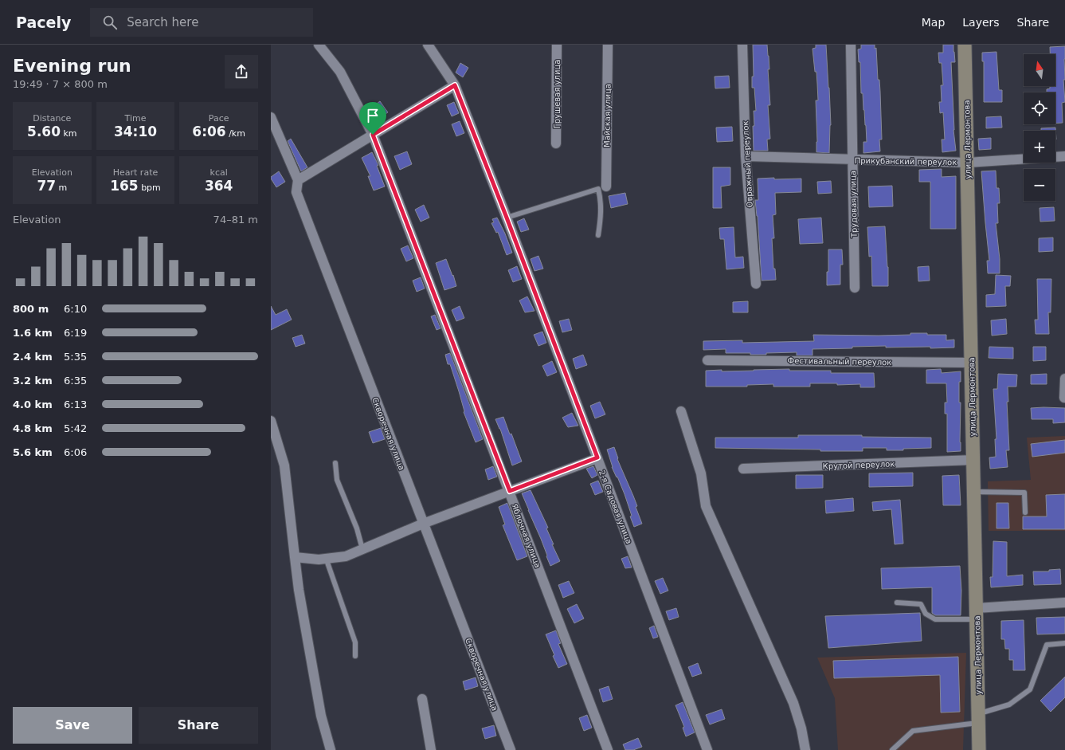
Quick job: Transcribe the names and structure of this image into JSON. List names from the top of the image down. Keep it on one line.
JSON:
{"streets":{"street":["Грушевая улица","Майская улица","улица Лермонтова","Прикубанский переулок","Овражный переулок","Трудовая улица","Фестивальный переулок","Скворечная улица","Крутой переулок","2-я Садовая улица","Яблочная улица"]},"crossings":[["улица Лермонтова","Прикубанский переулок"],["улица Лермонтова","Фестивальный переулок"],["улица Лермонтова","Крутой переулок"],["Прикубанский переулок","Овражный переулок"],["Прикубанский переулок","Трудовая улица"]],"north":"top","page":{"header":"Pacely","search":"Search here","nav":["Map","Layers","Share"],"heading":["Evening run","19:49 · 7 × 800 m"],"map_buttons":["+","−"],"stats":[["Distance","5.60 km"],["Time","34:10"],["Pace","6:06 /km"],["Elevation","77 m"],["Heart rate","165 bpm"],["kcal","364"]],"chart":["Elevation","74–81 m"],"list":[{"name":"800 m","note":"6:10"},{"name":"1.6 km","note":"6:19"},{"name":"2.4 km","note":"5:35"},{"name":"3.2 km","note":"6:35"},{"name":"4.0 km","note":"6:13"},{"name":"4.8 km","note":"5:42"},{"name":"5.6 km","note":"6:06"}],"buttons":["Save","Share"]}}
